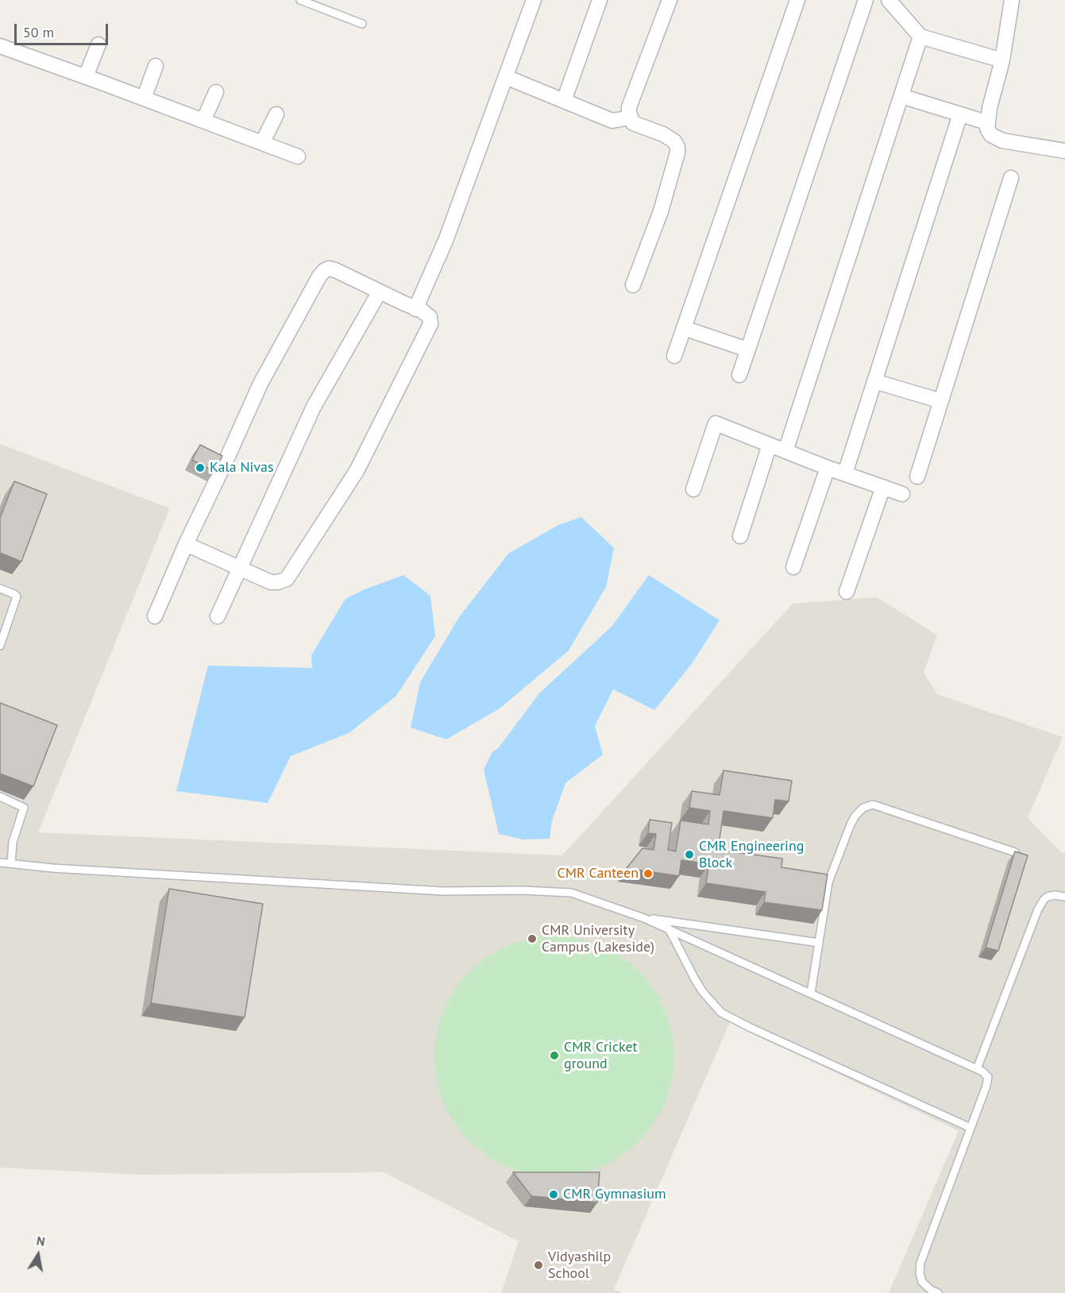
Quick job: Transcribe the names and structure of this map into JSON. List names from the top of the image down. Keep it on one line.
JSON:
{"places":["Kala Nivas","CMR Engineering Block","CMR Canteen","CMR University Campus (Lakeside)","CMR Cricket ground","CMR Gymnasium","Vidyashilp School"],"scale_bar":"50 m","north":"top"}
